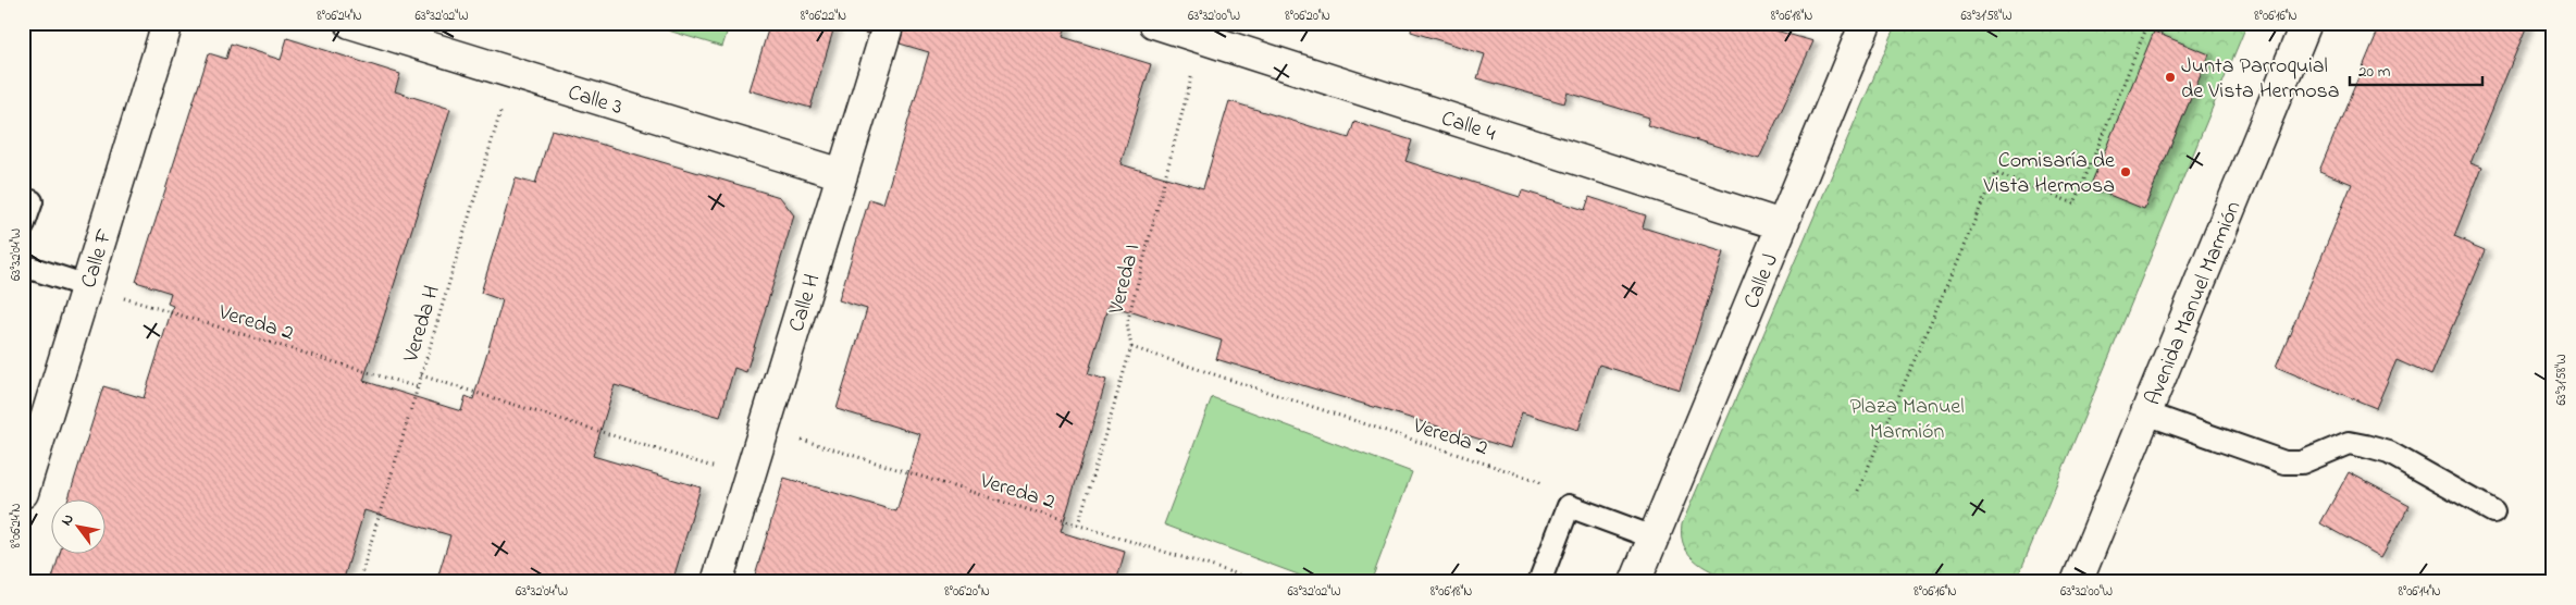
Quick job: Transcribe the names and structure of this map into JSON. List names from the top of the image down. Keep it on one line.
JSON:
{"streets":{"street":["Calle 3","Calle 4","Calle F","Calle J","Calle H","Avenida Manuel Marmión"],"path":["Vereda I","Vereda 2","Vereda H"]},"crossings":[["Calle 3","Calle H"],["Calle 3","Vereda H"],["Calle 4","Vereda I"],["Calle 4","Calle J"],["Calle F","Vereda 2"],["Vereda I","Vereda 2"],["Calle H","Vereda 2"],["Vereda 2","Vereda H"]],"parks":["Plaza Manuel Marmión"],"places":["Junta Parroquial de Vista Hermosa","Comisaría de Vista Hermosa"],"scale_bar":"20 m","north":"top left","coordinates":["8°06'24\"N","63°32'02\"W","8°06'22\"N","63°32'00\"W","8°06'20\"N","8°06'18\"N","63°31'58\"W","8°06'16\"N","63°32'04\"W","8°06'14\"N"]}
